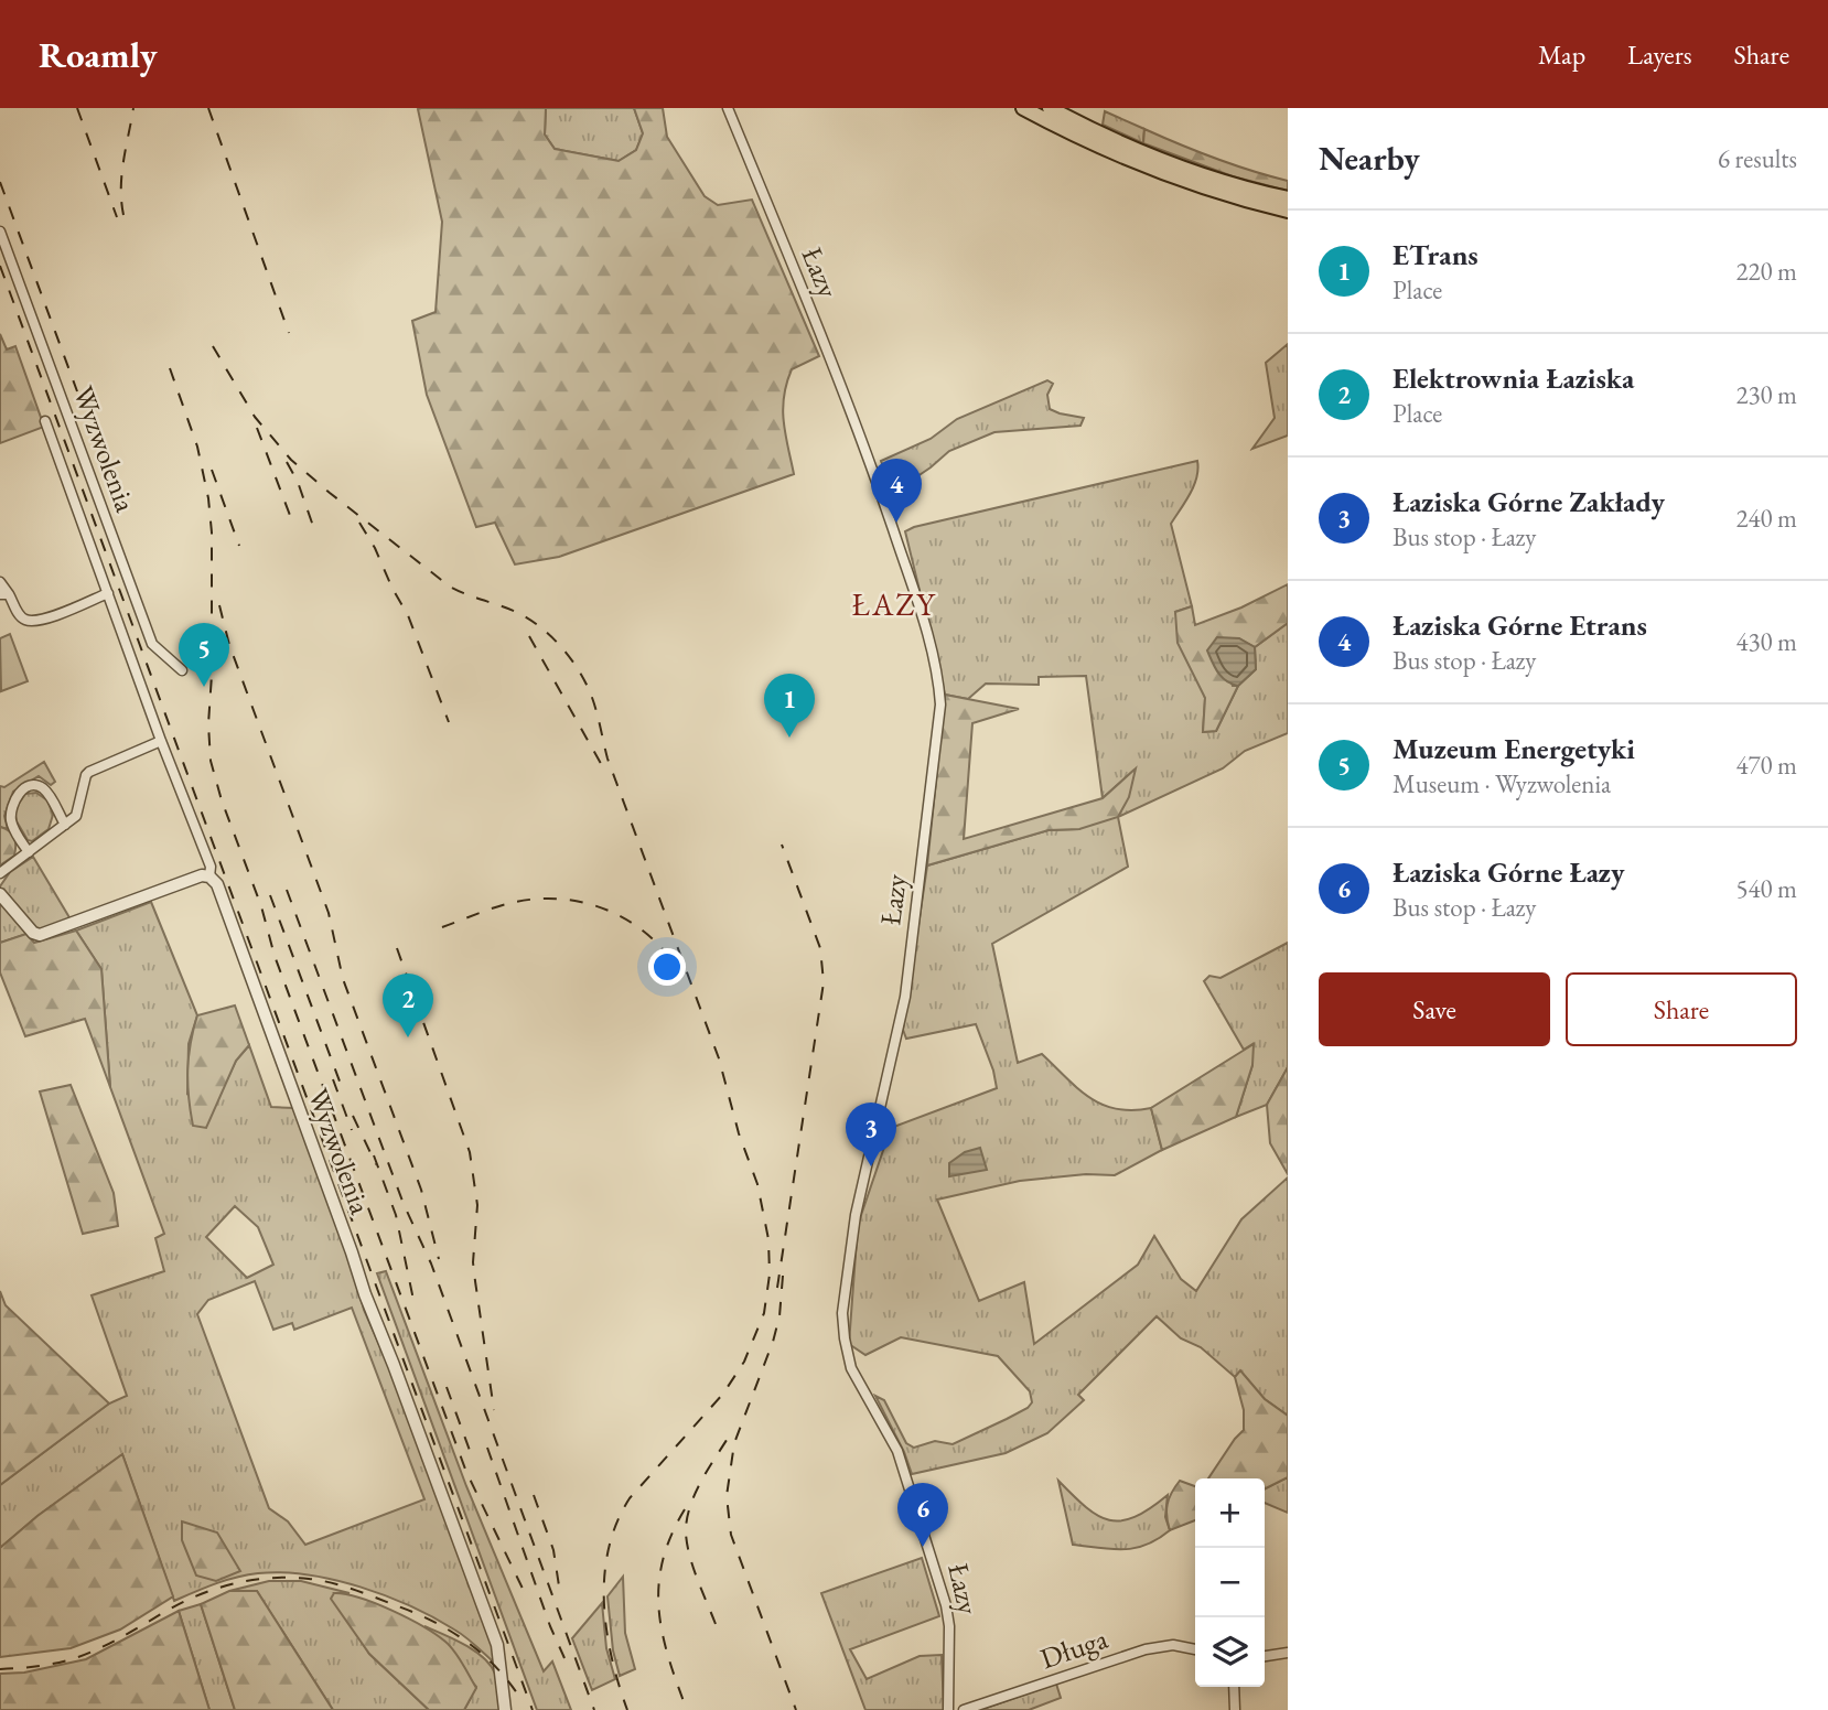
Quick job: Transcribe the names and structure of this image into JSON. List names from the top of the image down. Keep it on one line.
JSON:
{"streets":{"street":["Łazy","Wyzwolenia","Długa"]},"districts":["ŁAZY"],"page":{"header":"Roamly","nav":["Map","Layers","Share"],"heading":["Nearby","6 results"],"list":[{"mark":"1","name":"ETrans","note":"Place","value":"220 m"},{"mark":"2","name":"Elektrownia Łaziska","note":"Place","value":"230 m"},{"mark":"3","name":"Łaziska Górne Zakłady","note":"Bus stop · Łazy","value":"240 m"},{"mark":"4","name":"Łaziska Górne Etrans","note":"Bus stop · Łazy","value":"430 m"},{"mark":"5","name":"Muzeum Energetyki","note":"Museum · Wyzwolenia","value":"470 m"},{"mark":"6","name":"Łaziska Górne Łazy","note":"Bus stop · Łazy","value":"540 m"}],"pins":["4","5","1","2","3","6"],"buttons":["Save","Share"],"map_buttons":["+","−"]}}
